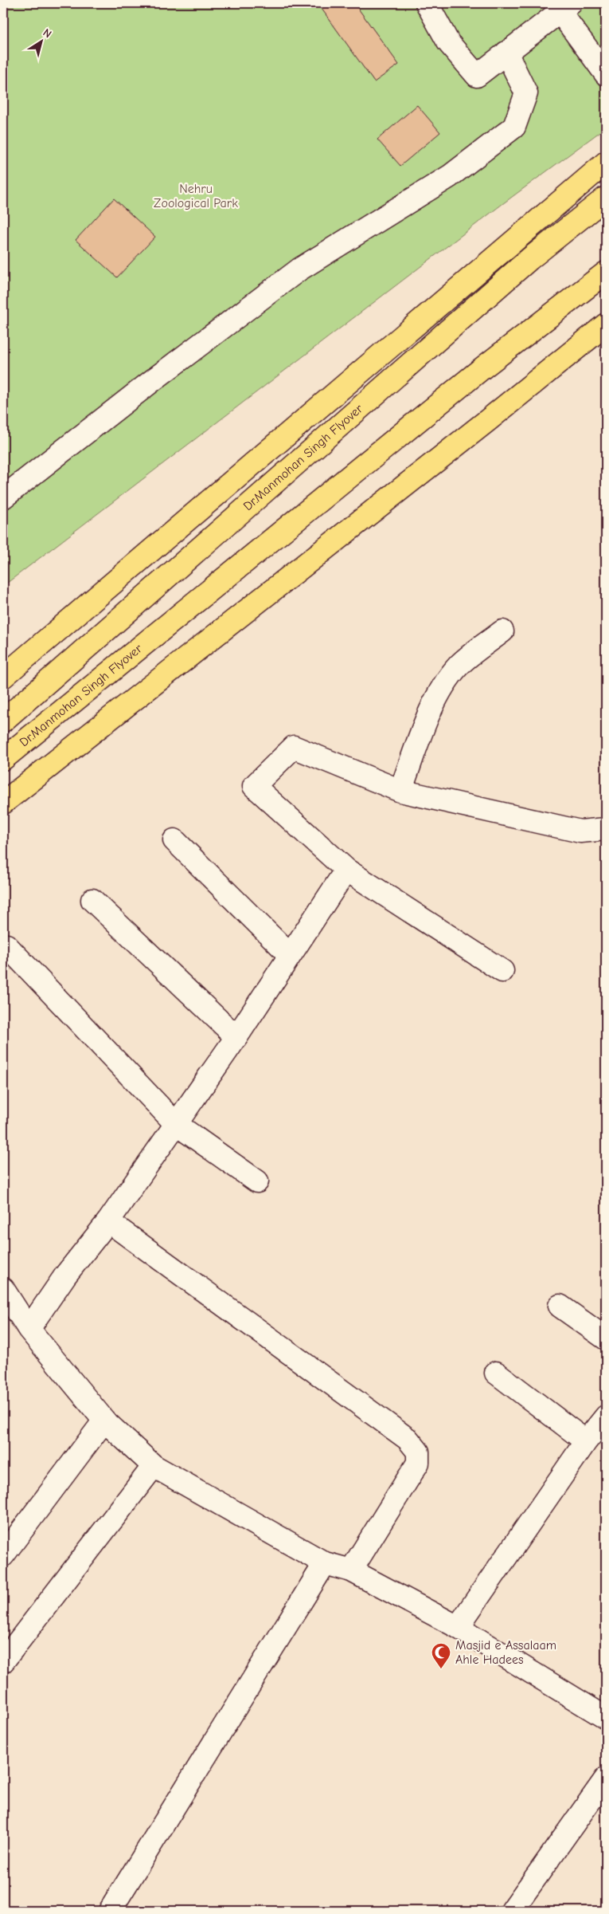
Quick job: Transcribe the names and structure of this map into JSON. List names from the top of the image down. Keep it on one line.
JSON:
{"streets":{"main road":["Dr.Manmohan Singh Flyover"]},"parks":["Nehru Zoological Park"],"places":{"mosque":["Masjid e Assalaam Ahle Hadees"]},"north":"top right"}
